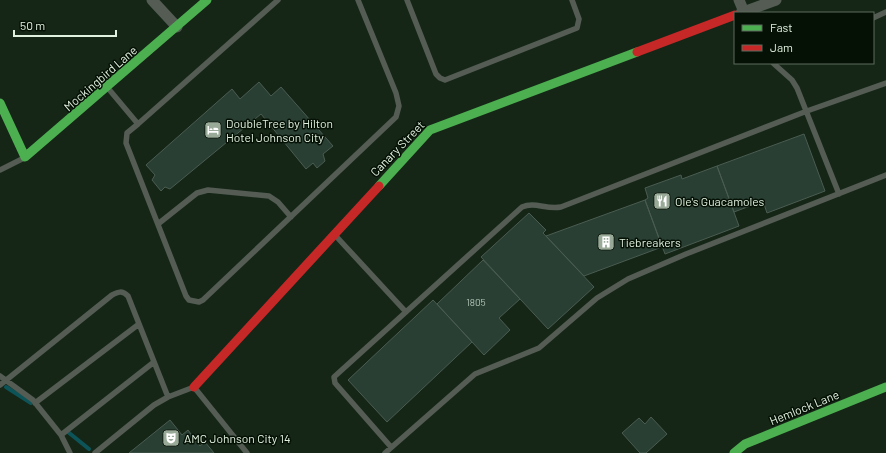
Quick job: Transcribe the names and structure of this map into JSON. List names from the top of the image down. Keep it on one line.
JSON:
{"streets":{"street":["Mockingbird Lane","Canary Street","Hemlock Lane"]},"places":{"hotel":["DoubleTree by Hilton Hotel Johnson City"],"restaurant":["Ole's Guacamoles"],"building":["Tiebreakers"],"theatre":["AMC Johnson City 14"]},"house_numbers":["1805"],"legend":["Fast","Jam"],"scale_bar":"50 m"}
